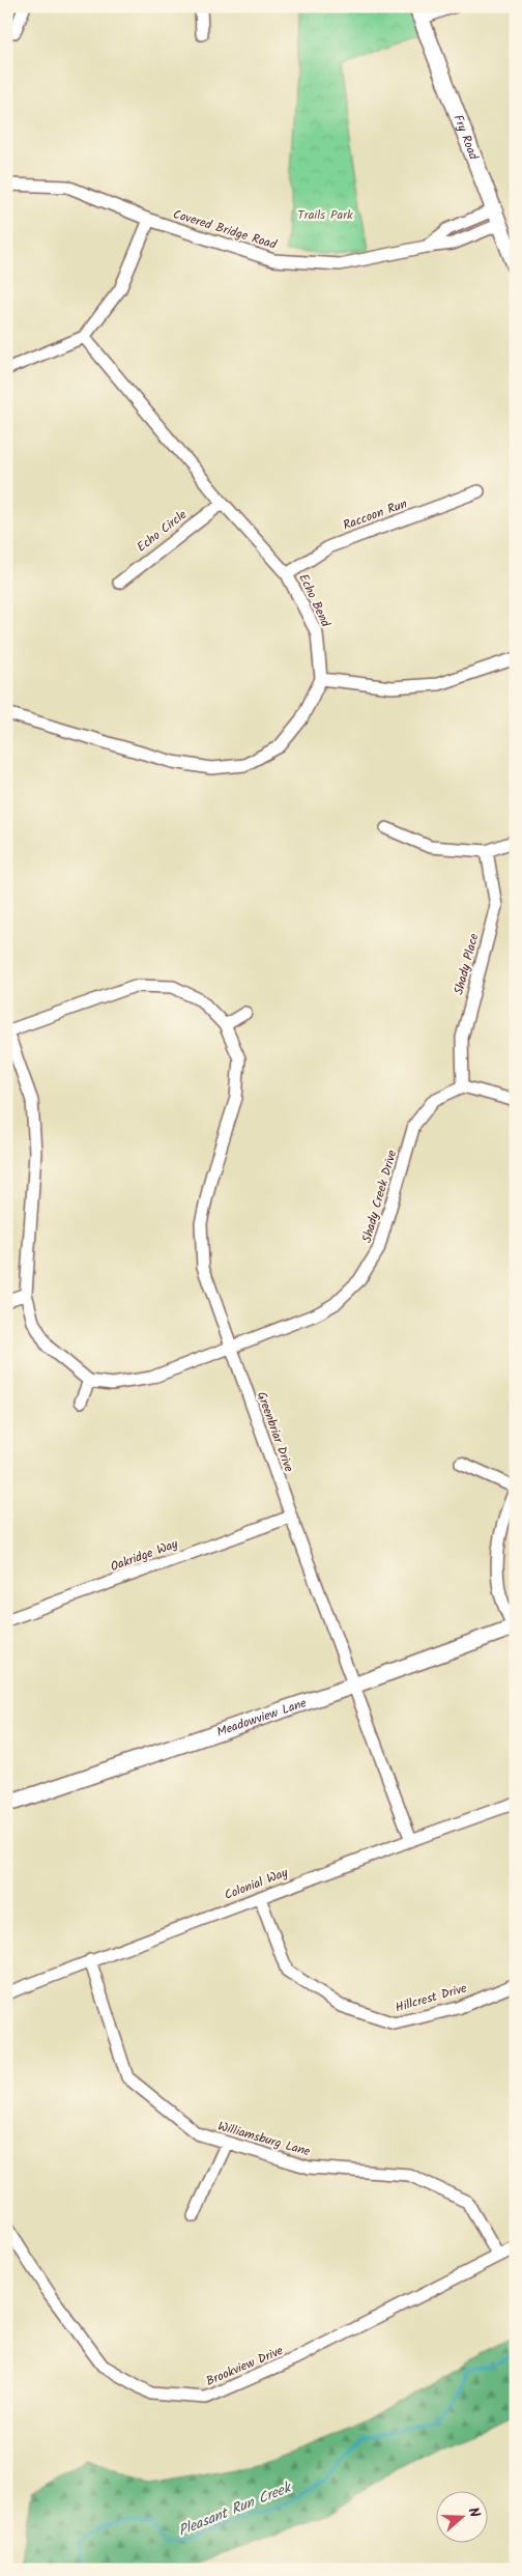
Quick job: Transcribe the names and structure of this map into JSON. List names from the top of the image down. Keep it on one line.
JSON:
{"streets":{"street":["Fry Road","Covered Bridge Road","Raccoon Run","Echo Circle","Echo Bend","Shady Place","Shady Creek Drive","Greenbriar Drive","Oakridge Way","Meadowview Lane","Colonial Way","Hillcrest Drive","Williamsburg Lane","Brookview Drive"]},"crossings":[["Fry Road","Covered Bridge Road"],["Raccoon Run","Echo Bend"],["Echo Circle","Echo Bend"],["Shady Place","Shady Creek Drive"],["Shady Creek Drive","Greenbriar Drive"],["Greenbriar Drive","Oakridge Way"],["Greenbriar Drive","Meadowview Lane"],["Greenbriar Drive","Colonial Way"],["Colonial Way","Hillcrest Drive"],["Colonial Way","Williamsburg Lane"],["Williamsburg Lane","Brookview Drive"]],"water":["Pleasant Run Creek"],"parks":["Trails Park"],"north":"right"}
